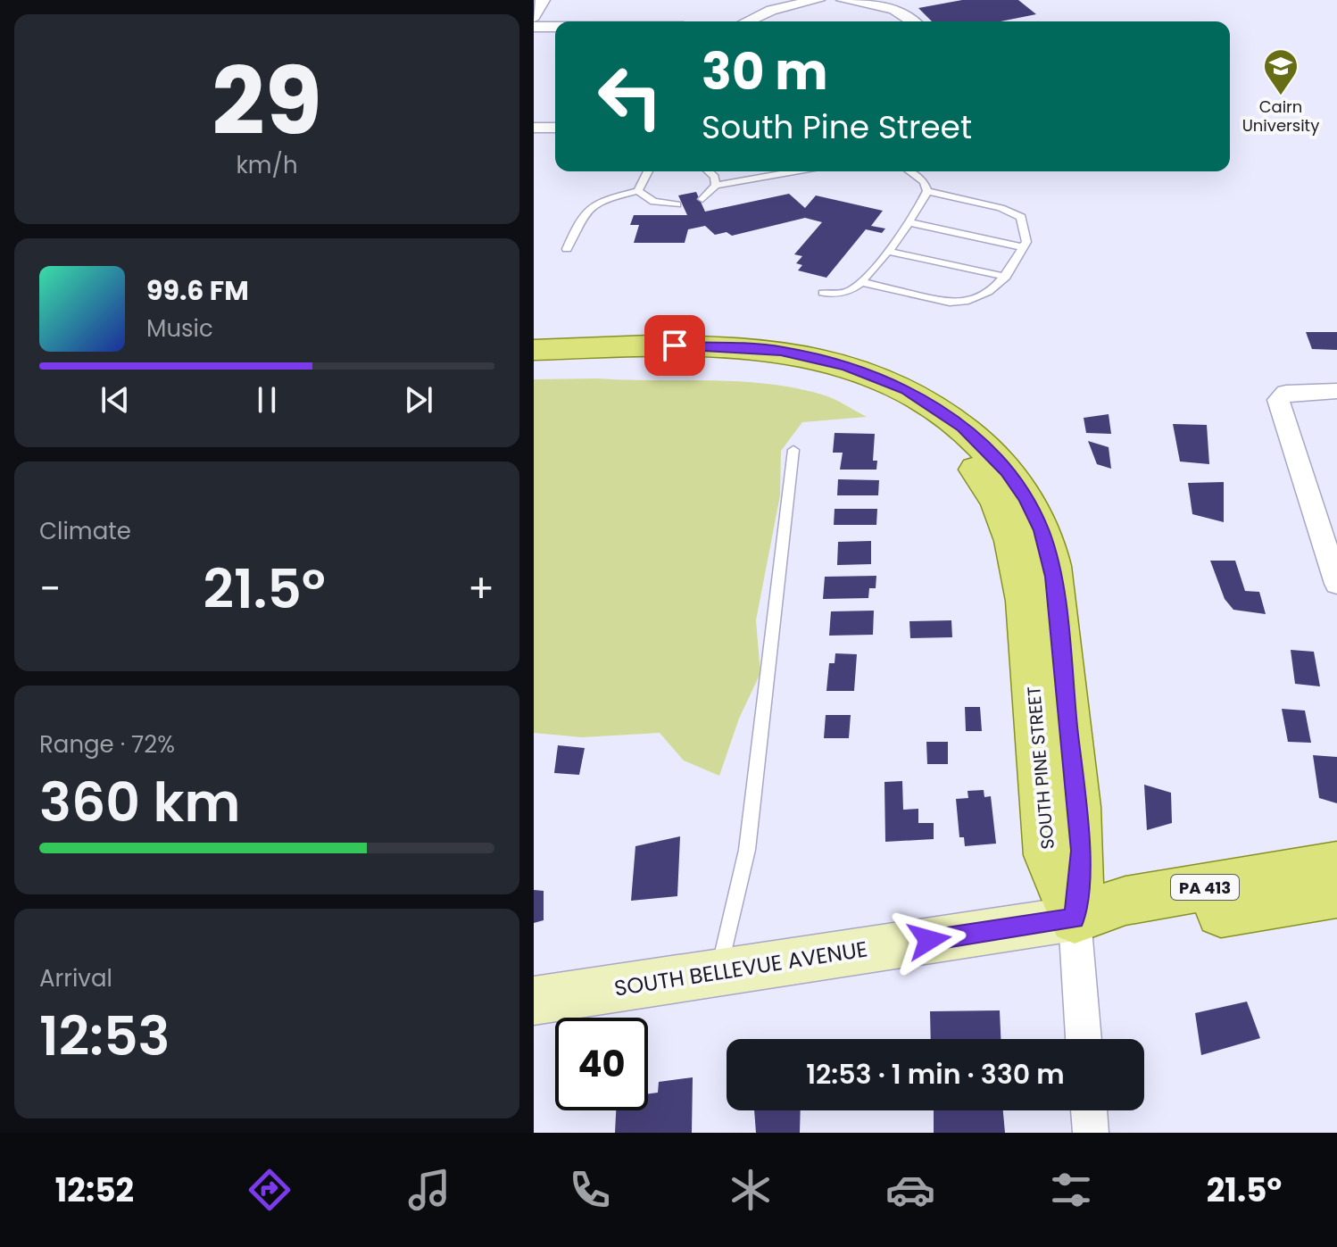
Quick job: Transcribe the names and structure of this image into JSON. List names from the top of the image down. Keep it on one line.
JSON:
{"streets":{"main road":["SOUTH PINE STREET","PA 413","SOUTH BELLEVUE AVENUE"]},"crossings":[["SOUTH PINE STREET","SOUTH BELLEVUE AVENUE"]],"places":{"school or university":["Cairn University"]},"page":{"tile":[["29","km/h"],"Climate",["Range · 72%","360 km"],["Arrival","12:53"]],"turn":["30 m","South Pine Street"],"song":["99.6 FM","Music"],"heat":["−","21.5°","+"],"limit":"40","trip":"12:53 · 1 min · 330 m","tabs":["12:52","21.5°"]}}
